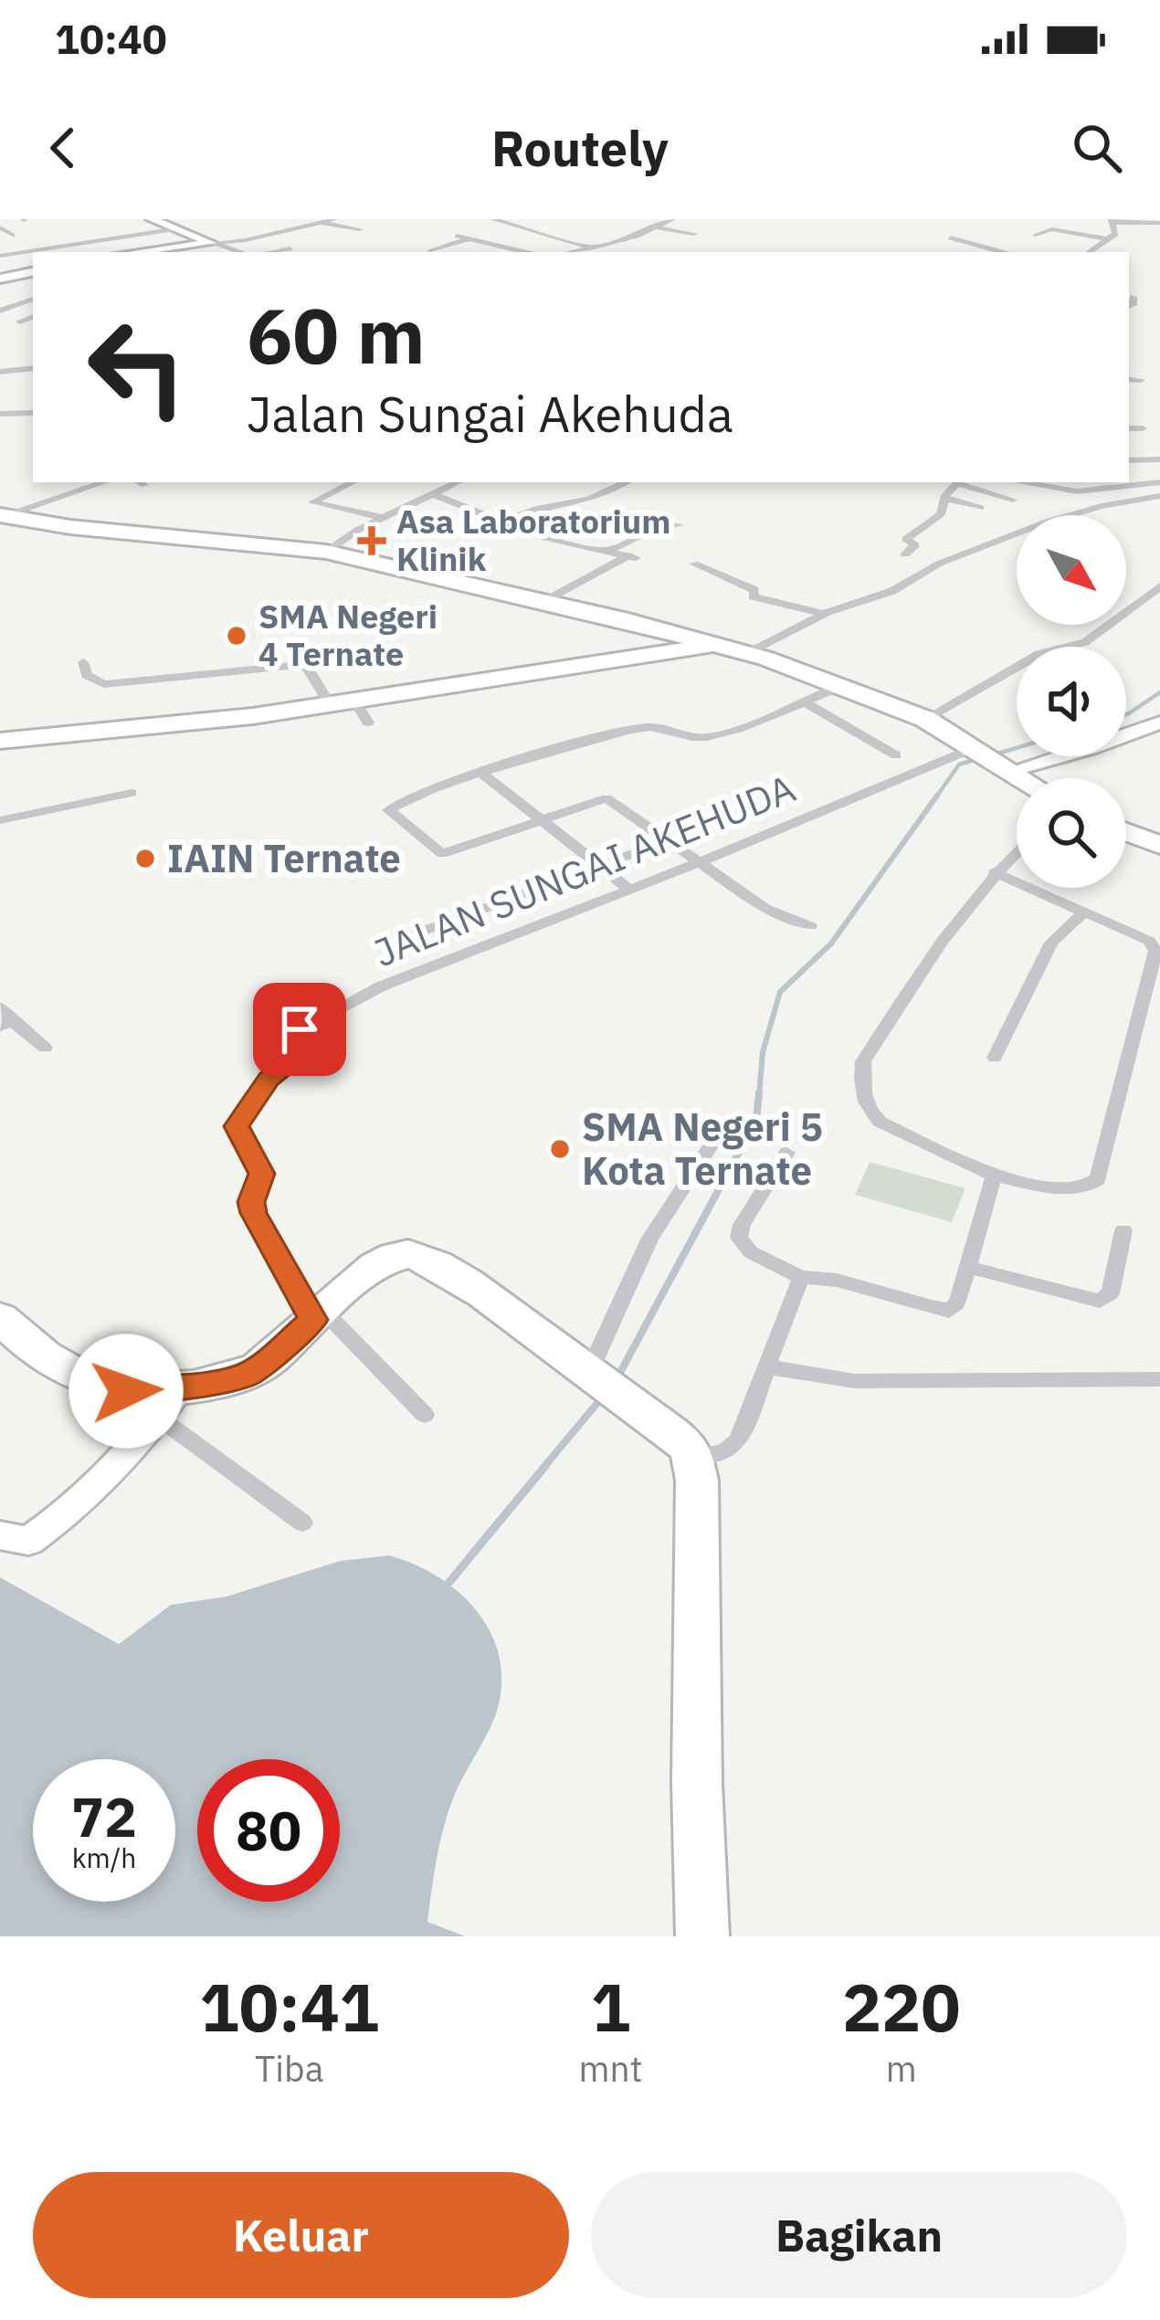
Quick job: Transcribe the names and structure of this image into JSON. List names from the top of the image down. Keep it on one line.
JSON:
{"streets":{"street":["JALAN SUNGAI AKEHUDA"]},"places":{"health":["Asa Laboratorium Klinik"],"other":["SMA Negeri 4 Ternate","IAIN Ternate","SMA Negeri 5 Kota Ternate"]},"north":"bottom right","page":{"status":"10:40","header":"Routely","turn":["60 m","Jalan Sungai Akehuda"],"speed":"72 km/h","limit":"80","eta":["10:41","Tiba","1","mnt","220","m"],"buttons":["Keluar","Bagikan"]}}
